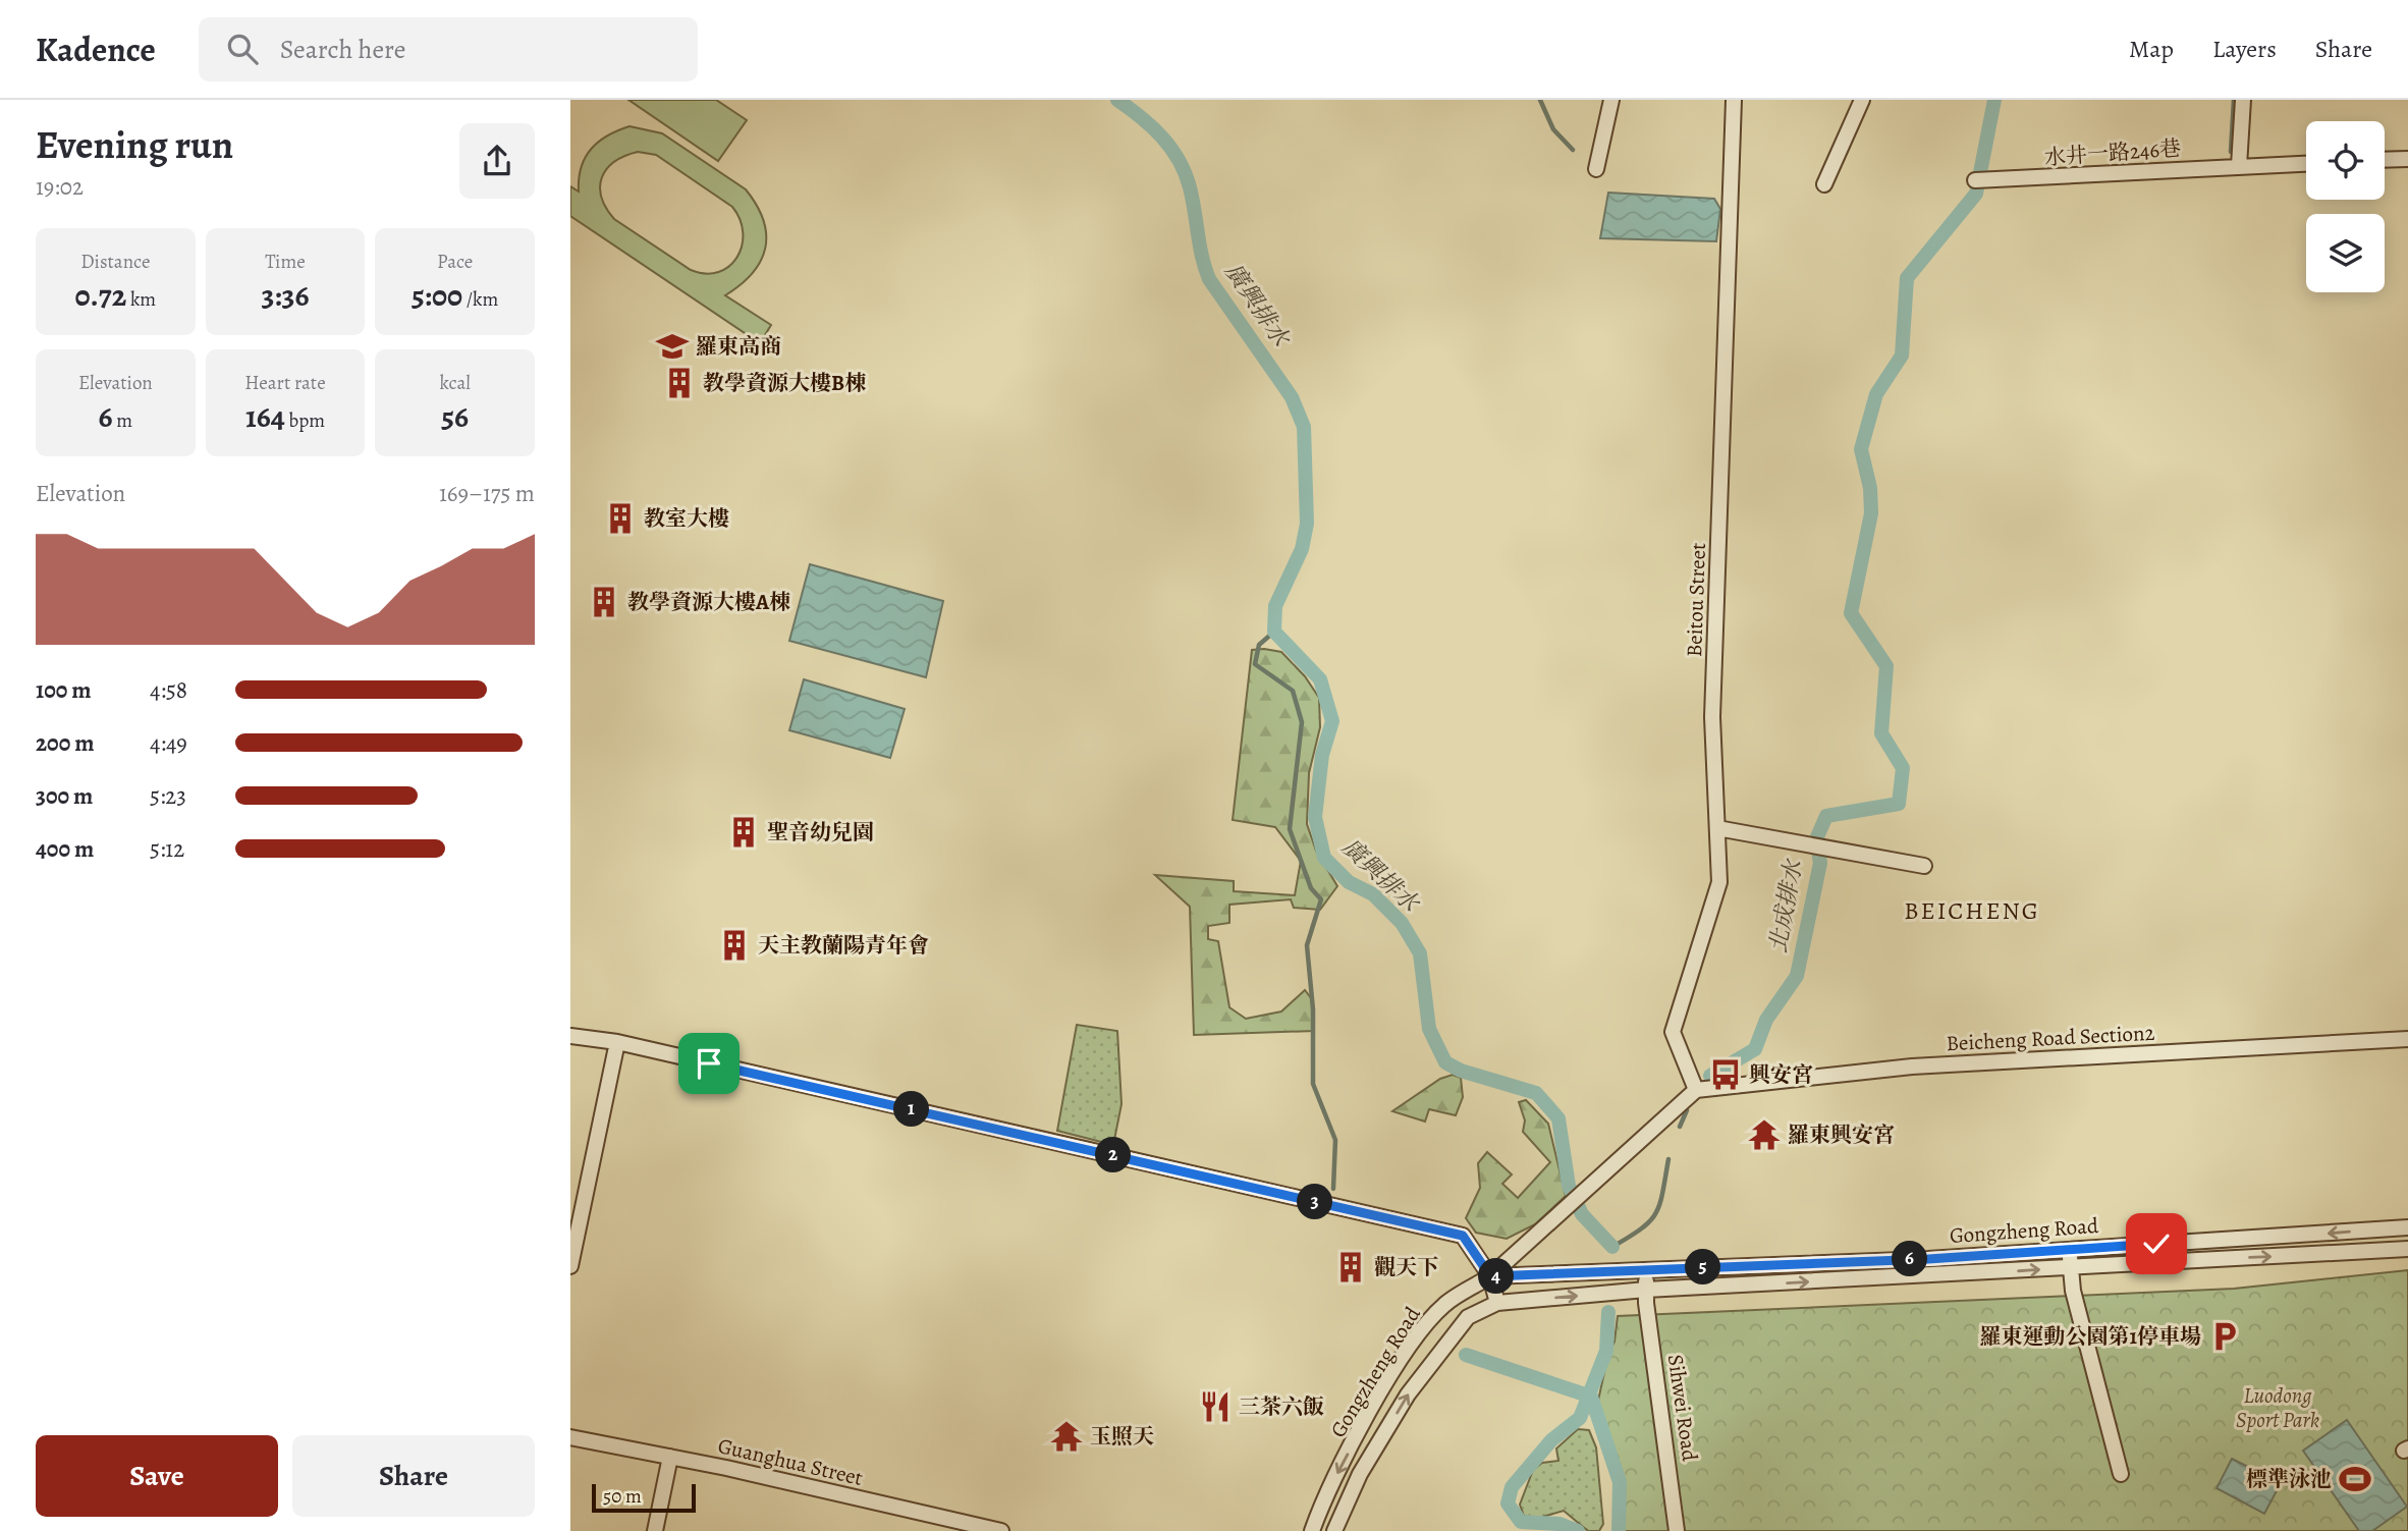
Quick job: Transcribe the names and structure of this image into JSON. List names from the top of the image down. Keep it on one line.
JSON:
{"streets":{"street":["水井一路246巷","Beitou Street","Beicheng Road Section2","Gongzheng Road","Sihwei Road","Guanghua Street"]},"crossings":[["Beitou Street","Beicheng Road Section2"],["Gongzheng Road","Sihwei Road"]],"districts":["BEICHENG"],"water":["廣興排水","北成排水"],"parks":["Luodong Sport Park"],"places":{"school or university":["羅東高商"],"building":["教學資源大樓B棟","教室大樓","教學資源大樓A棟","聖音幼兒園","天主教蘭陽青年會","觀天下"],"bus stop":["興安宮"],"temple":["羅東興安宮","玉照天"],"parking":["羅東運動公園第1停車場"],"restaurant":["三茶六飯"],"sports":["標準泳池"]},"scale_bar":"50 m","page":{"header":"Kadence","search":"Search here","nav":["Map","Layers","Share"],"heading":["Evening run","19:02"],"stats":[["Distance","0.72 km"],["Time","3:36"],["Pace","5:00 /km"],["Elevation","6 m"],["Heart rate","164 bpm"],["kcal","56"]],"chart":["Elevation","169–175 m"],"list":[{"name":"100 m","note":"4:58"},{"name":"200 m","note":"4:49"},{"name":"300 m","note":"5:23"},{"name":"400 m","note":"5:12"}],"pins":["1","2","3","6","5","4"],"buttons":["Save","Share"],"scale":"50 m"}}
